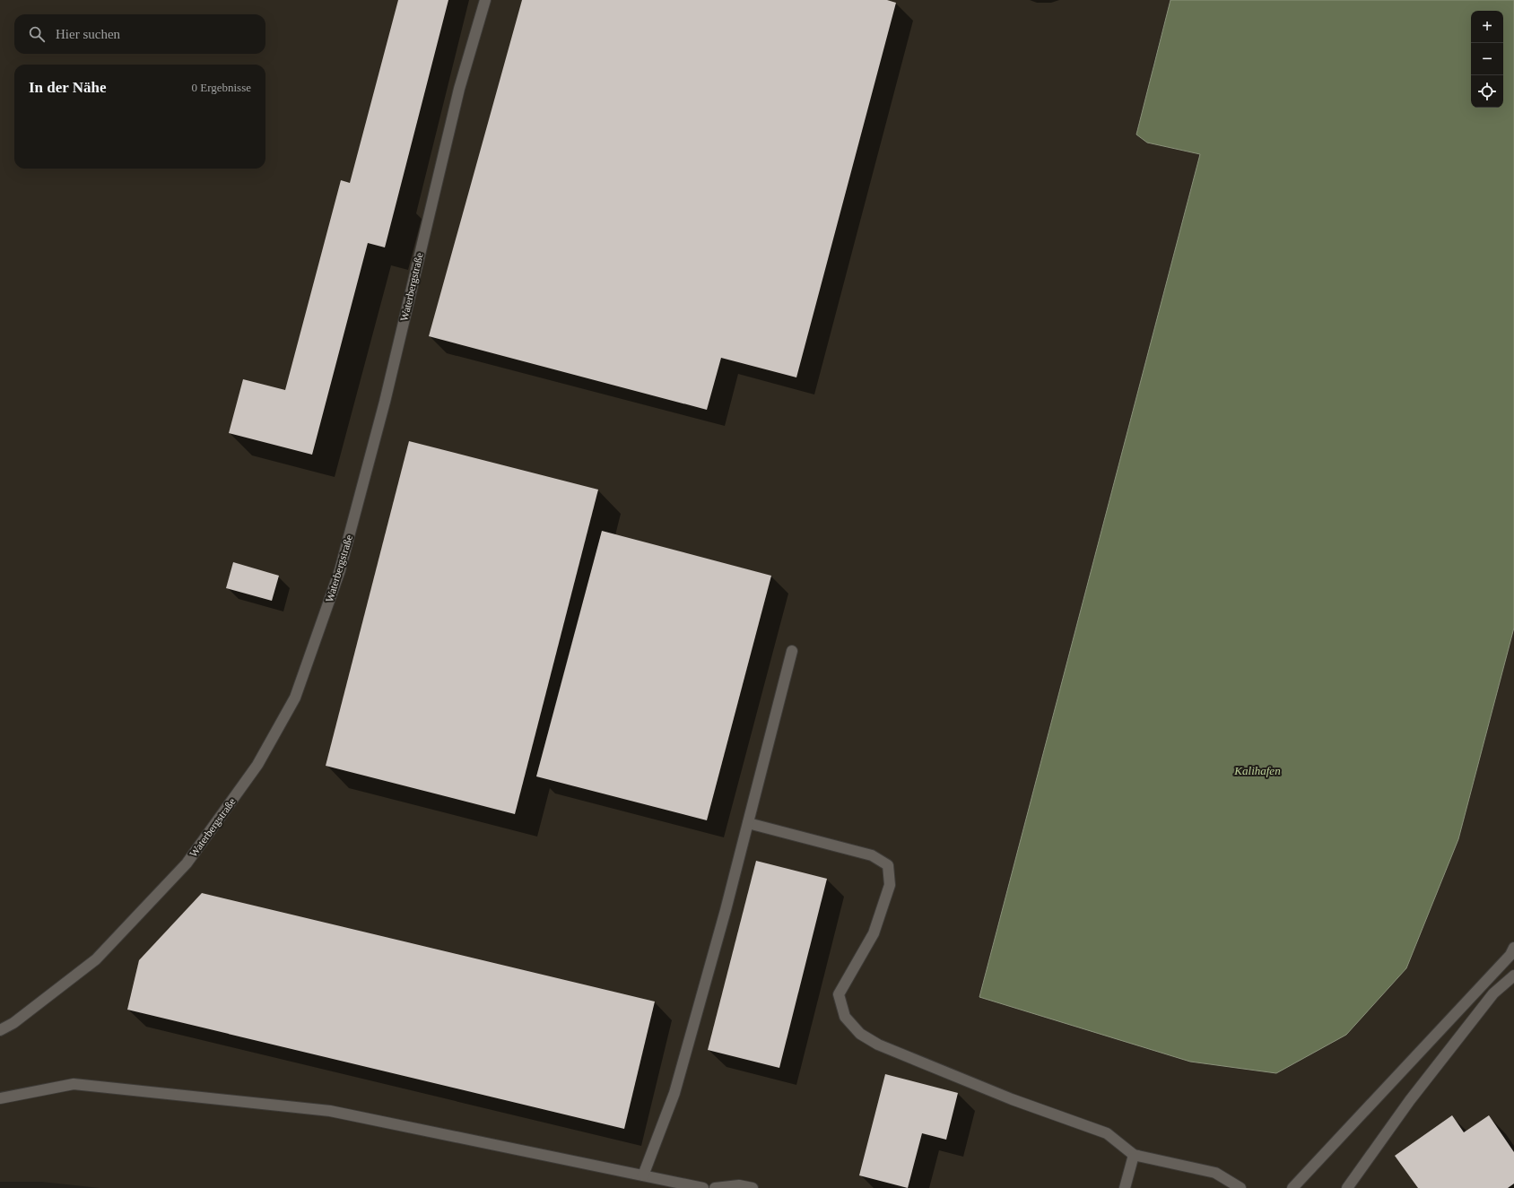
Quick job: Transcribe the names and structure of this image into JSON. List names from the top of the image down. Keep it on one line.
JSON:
{"streets":{"street":["Waterbergstraße"]},"water":["Kalihafen"],"page":{"map_buttons":["+","−"],"search":"Hier suchen","heading":["In der Nähe","0 Ergebnisse"]}}
